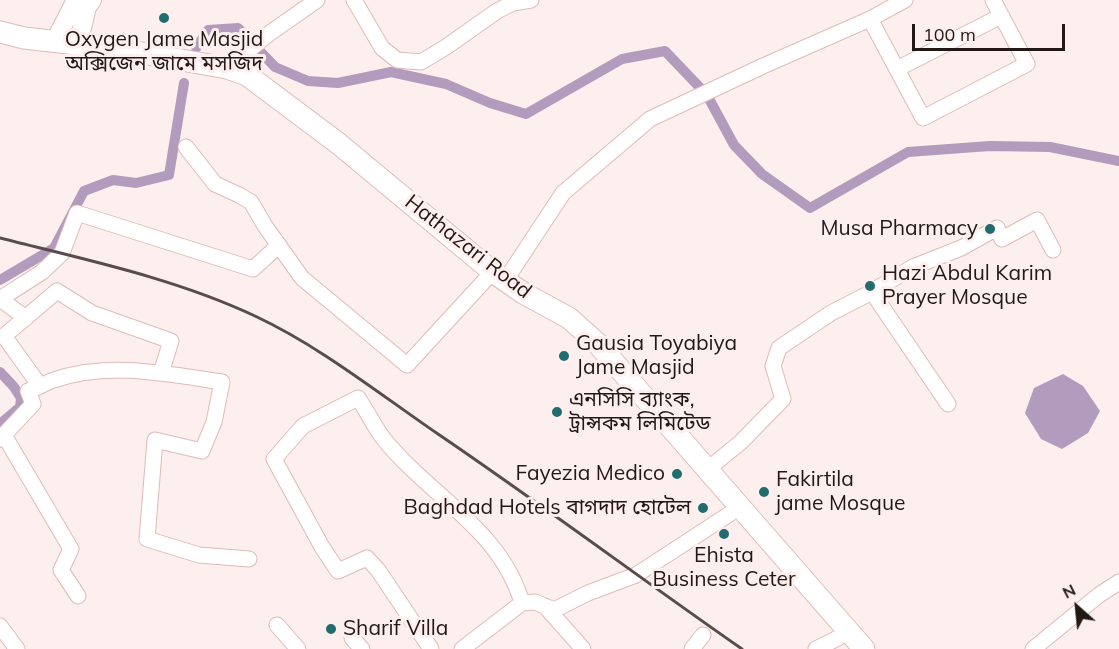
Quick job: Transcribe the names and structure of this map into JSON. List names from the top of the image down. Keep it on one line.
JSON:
{"streets":{"highway":["Hathazari Road"]},"places":["Oxygen Jame Masjid অক্সিজেন জামে মসজিদ","Musa Pharmacy","Hazi Abdul Karim Prayer Mosque","Gausia Toyabiya Jame Masjid","এনসিসি ব্যাংক, ট্রান্সকম লিমিটেড","Fayezia Medico","Fakirtila jame Mosque","Baghdad Hotels বাগদাদ হোটেল","Ehista Business Ceter","Sharif Villa"],"scale_bar":"100 m","north":"top left"}
